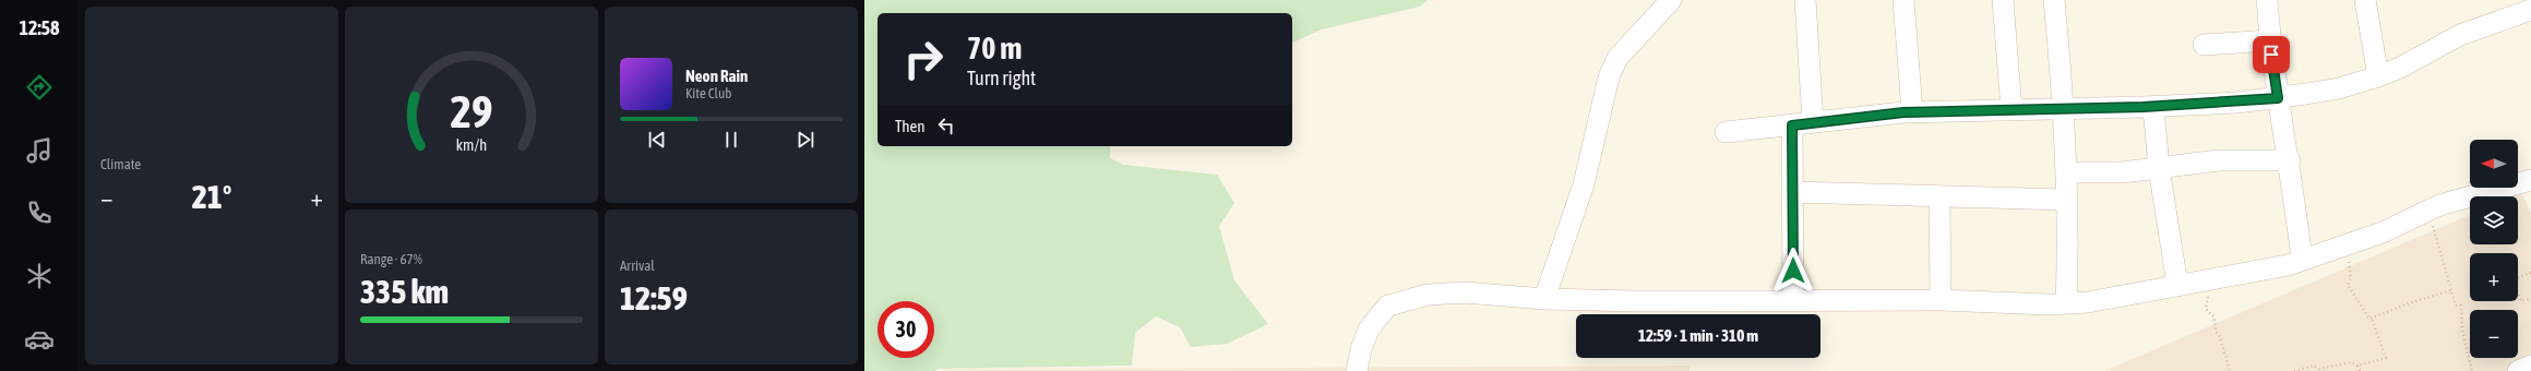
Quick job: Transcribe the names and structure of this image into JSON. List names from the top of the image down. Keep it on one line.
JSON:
{"north":"left","page":{"tabs":"12:58","tile":["Climate",["Range · 67%","335 km"],["Arrival","12:59"]],"turn":["70 m","Turn right"],"song":["Neon Rain","Kite Club"],"then":"Then","map_buttons":["+","−"],"heat":["−","21°","+"],"limit":"30","trip":"12:59 · 1 min · 310 m","gauge":["29","km/h"]}}
